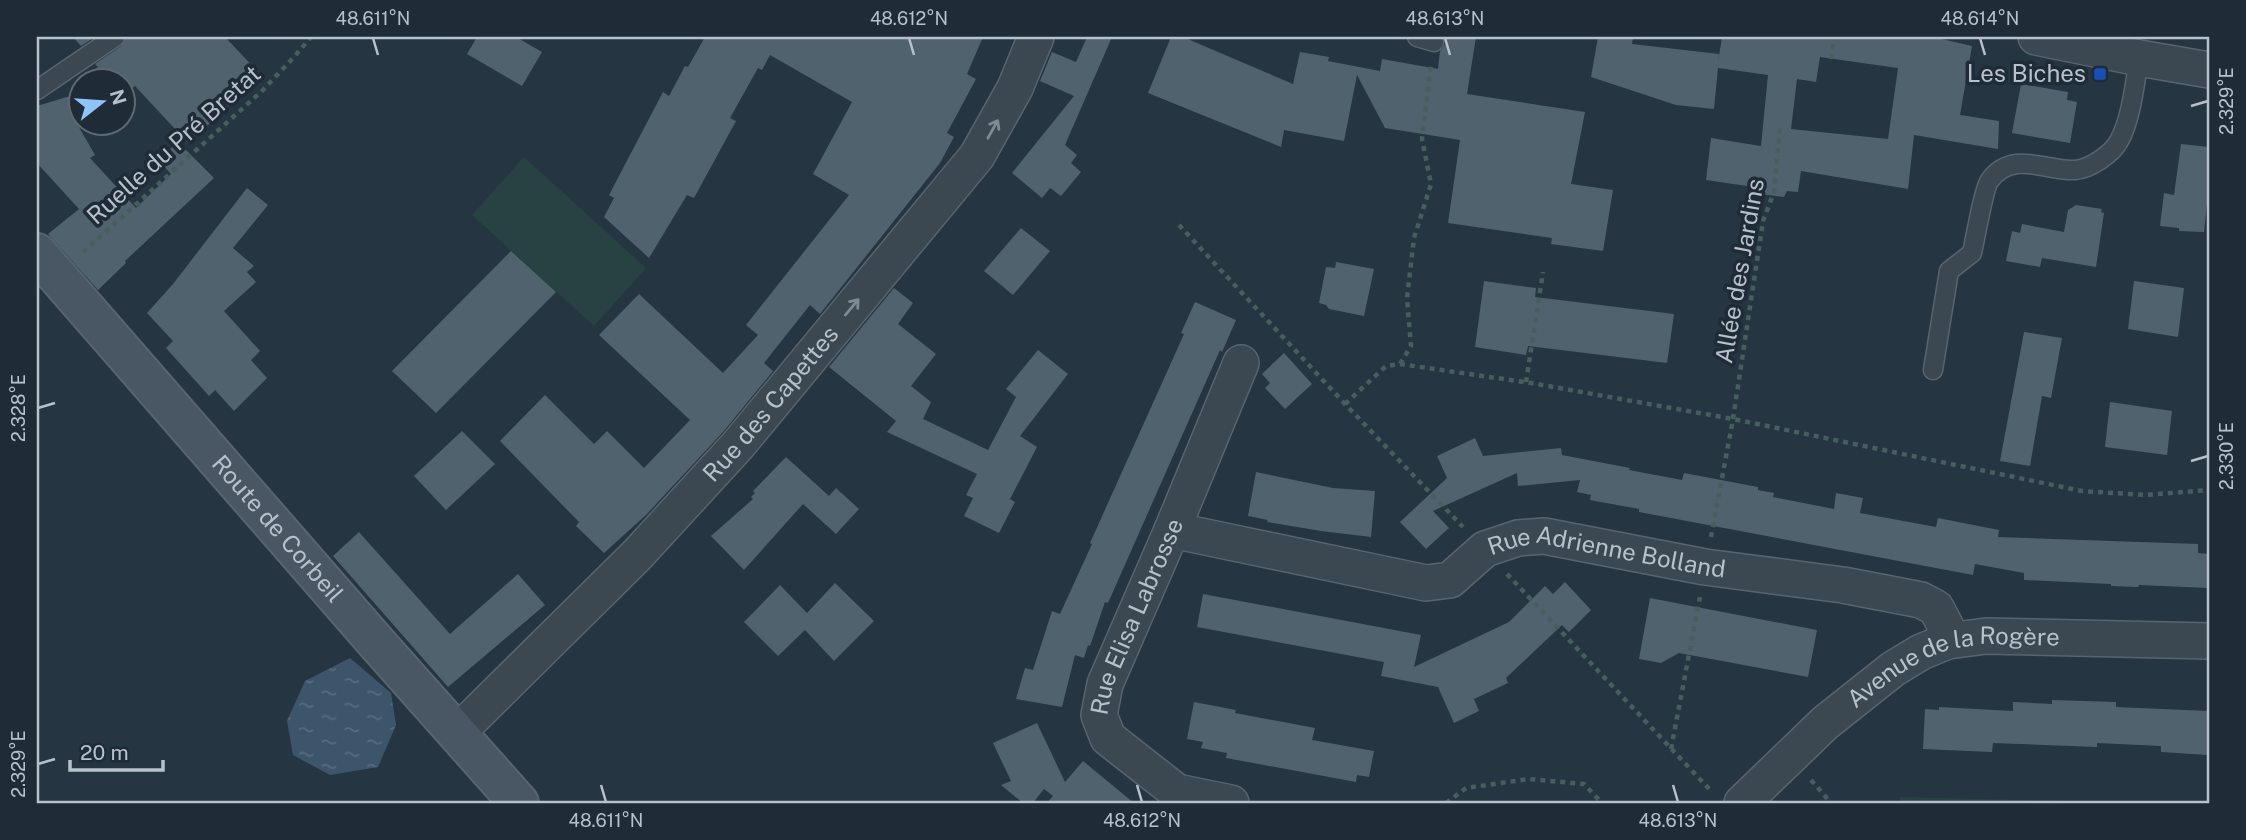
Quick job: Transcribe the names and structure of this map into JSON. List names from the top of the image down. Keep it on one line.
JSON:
{"streets":{"street":["Rue des Capettes","Route de Corbeil","Rue Adrienne Bolland","Rue Elisa Labrosse","Avenue de la Rogère"],"path":["Ruelle du Pré Bretat","Allée des Jardins"]},"crossings":[["Ruelle du Pré Bretat","Route de Corbeil"],["Rue des Capettes","Route de Corbeil"],["Rue Adrienne Bolland","Rue Elisa Labrosse"],["Rue Adrienne Bolland","Avenue de la Rogère"]],"one_way":["Rue des Capettes"],"places":{"transit":["Les Biches"]},"scale_bar":"20 m","north":"right","coordinates":["48.611°N","48.612°N","48.613°N","48.614°N","2.329°E","2.328°E","2.330°E"]}
